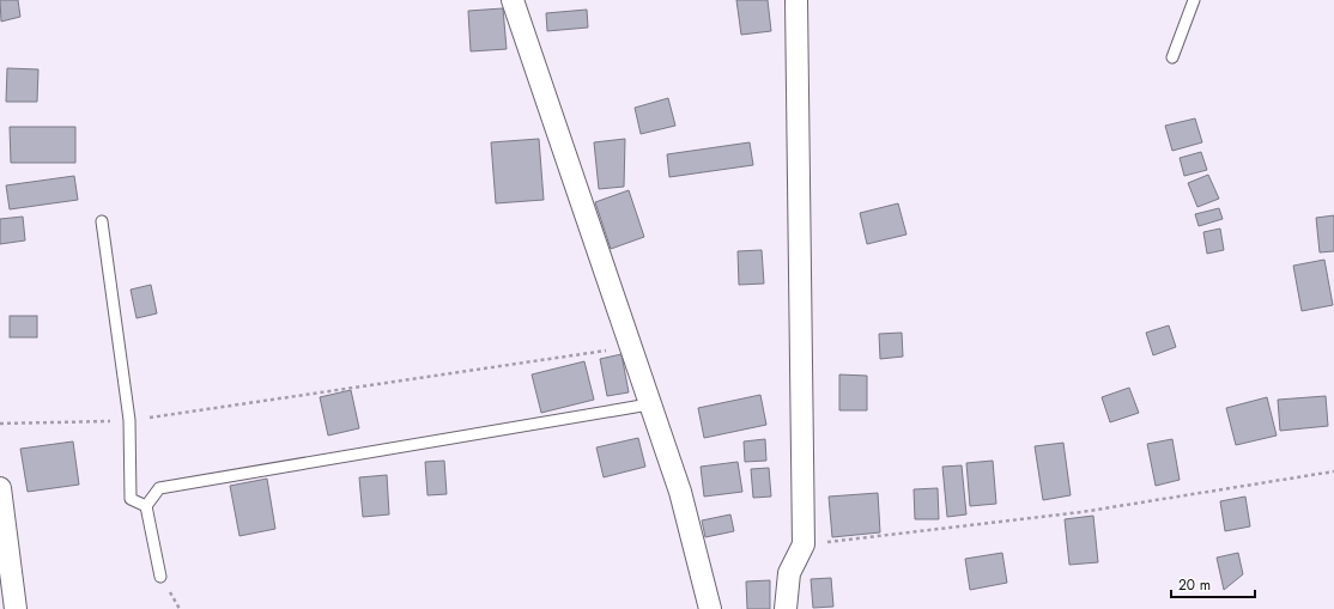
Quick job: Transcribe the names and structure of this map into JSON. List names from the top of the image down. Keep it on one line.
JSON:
{"scale_bar":"20 m"}
